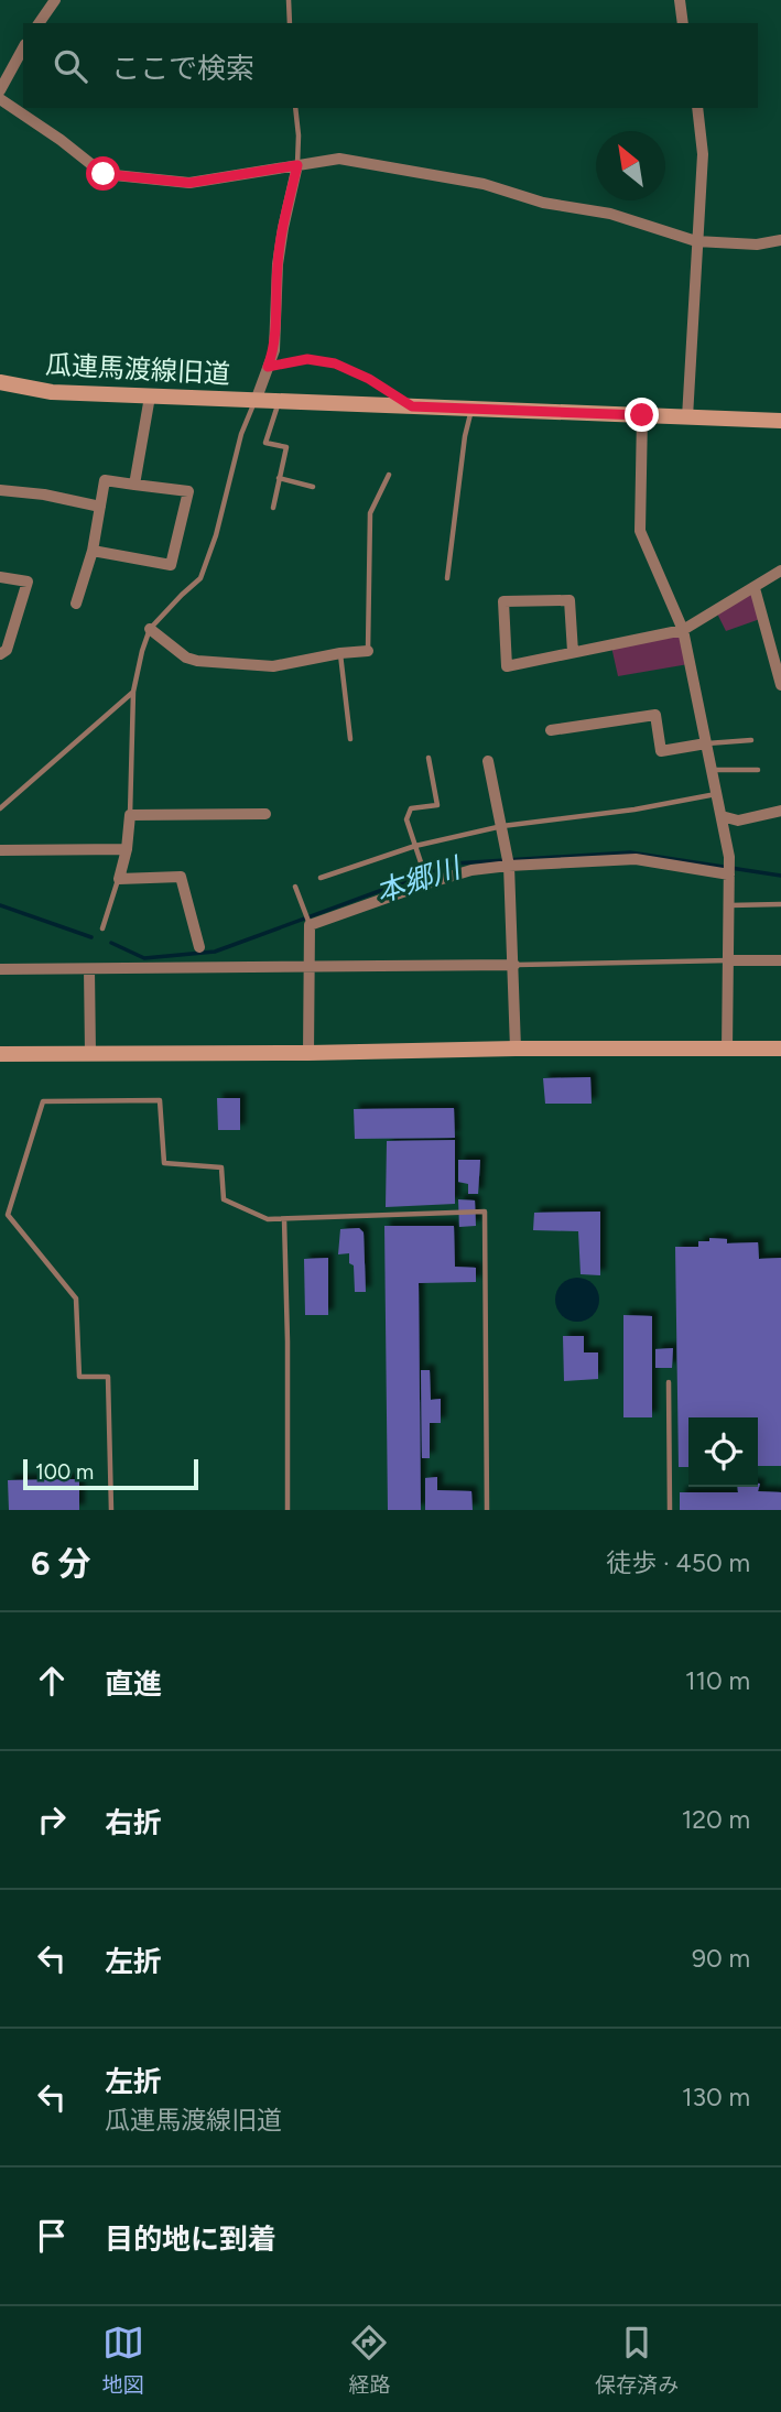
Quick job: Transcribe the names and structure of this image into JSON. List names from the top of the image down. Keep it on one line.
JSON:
{"streets":{"street":["瓜連馬渡線旧道"]},"water":["本郷川"],"scale_bar":"100 m","north":"top left","page":{"search":"ここで検索","scale":"100 m","heading":["6 分","徒歩 · 450 m"],"list":[["直進","110 m"],["右折","120 m"],["左折","90 m"],["左折","瓜連馬渡線旧道","130 m"],"目的地に到着"],"nav":["地図","経路","保存済み"]}}
